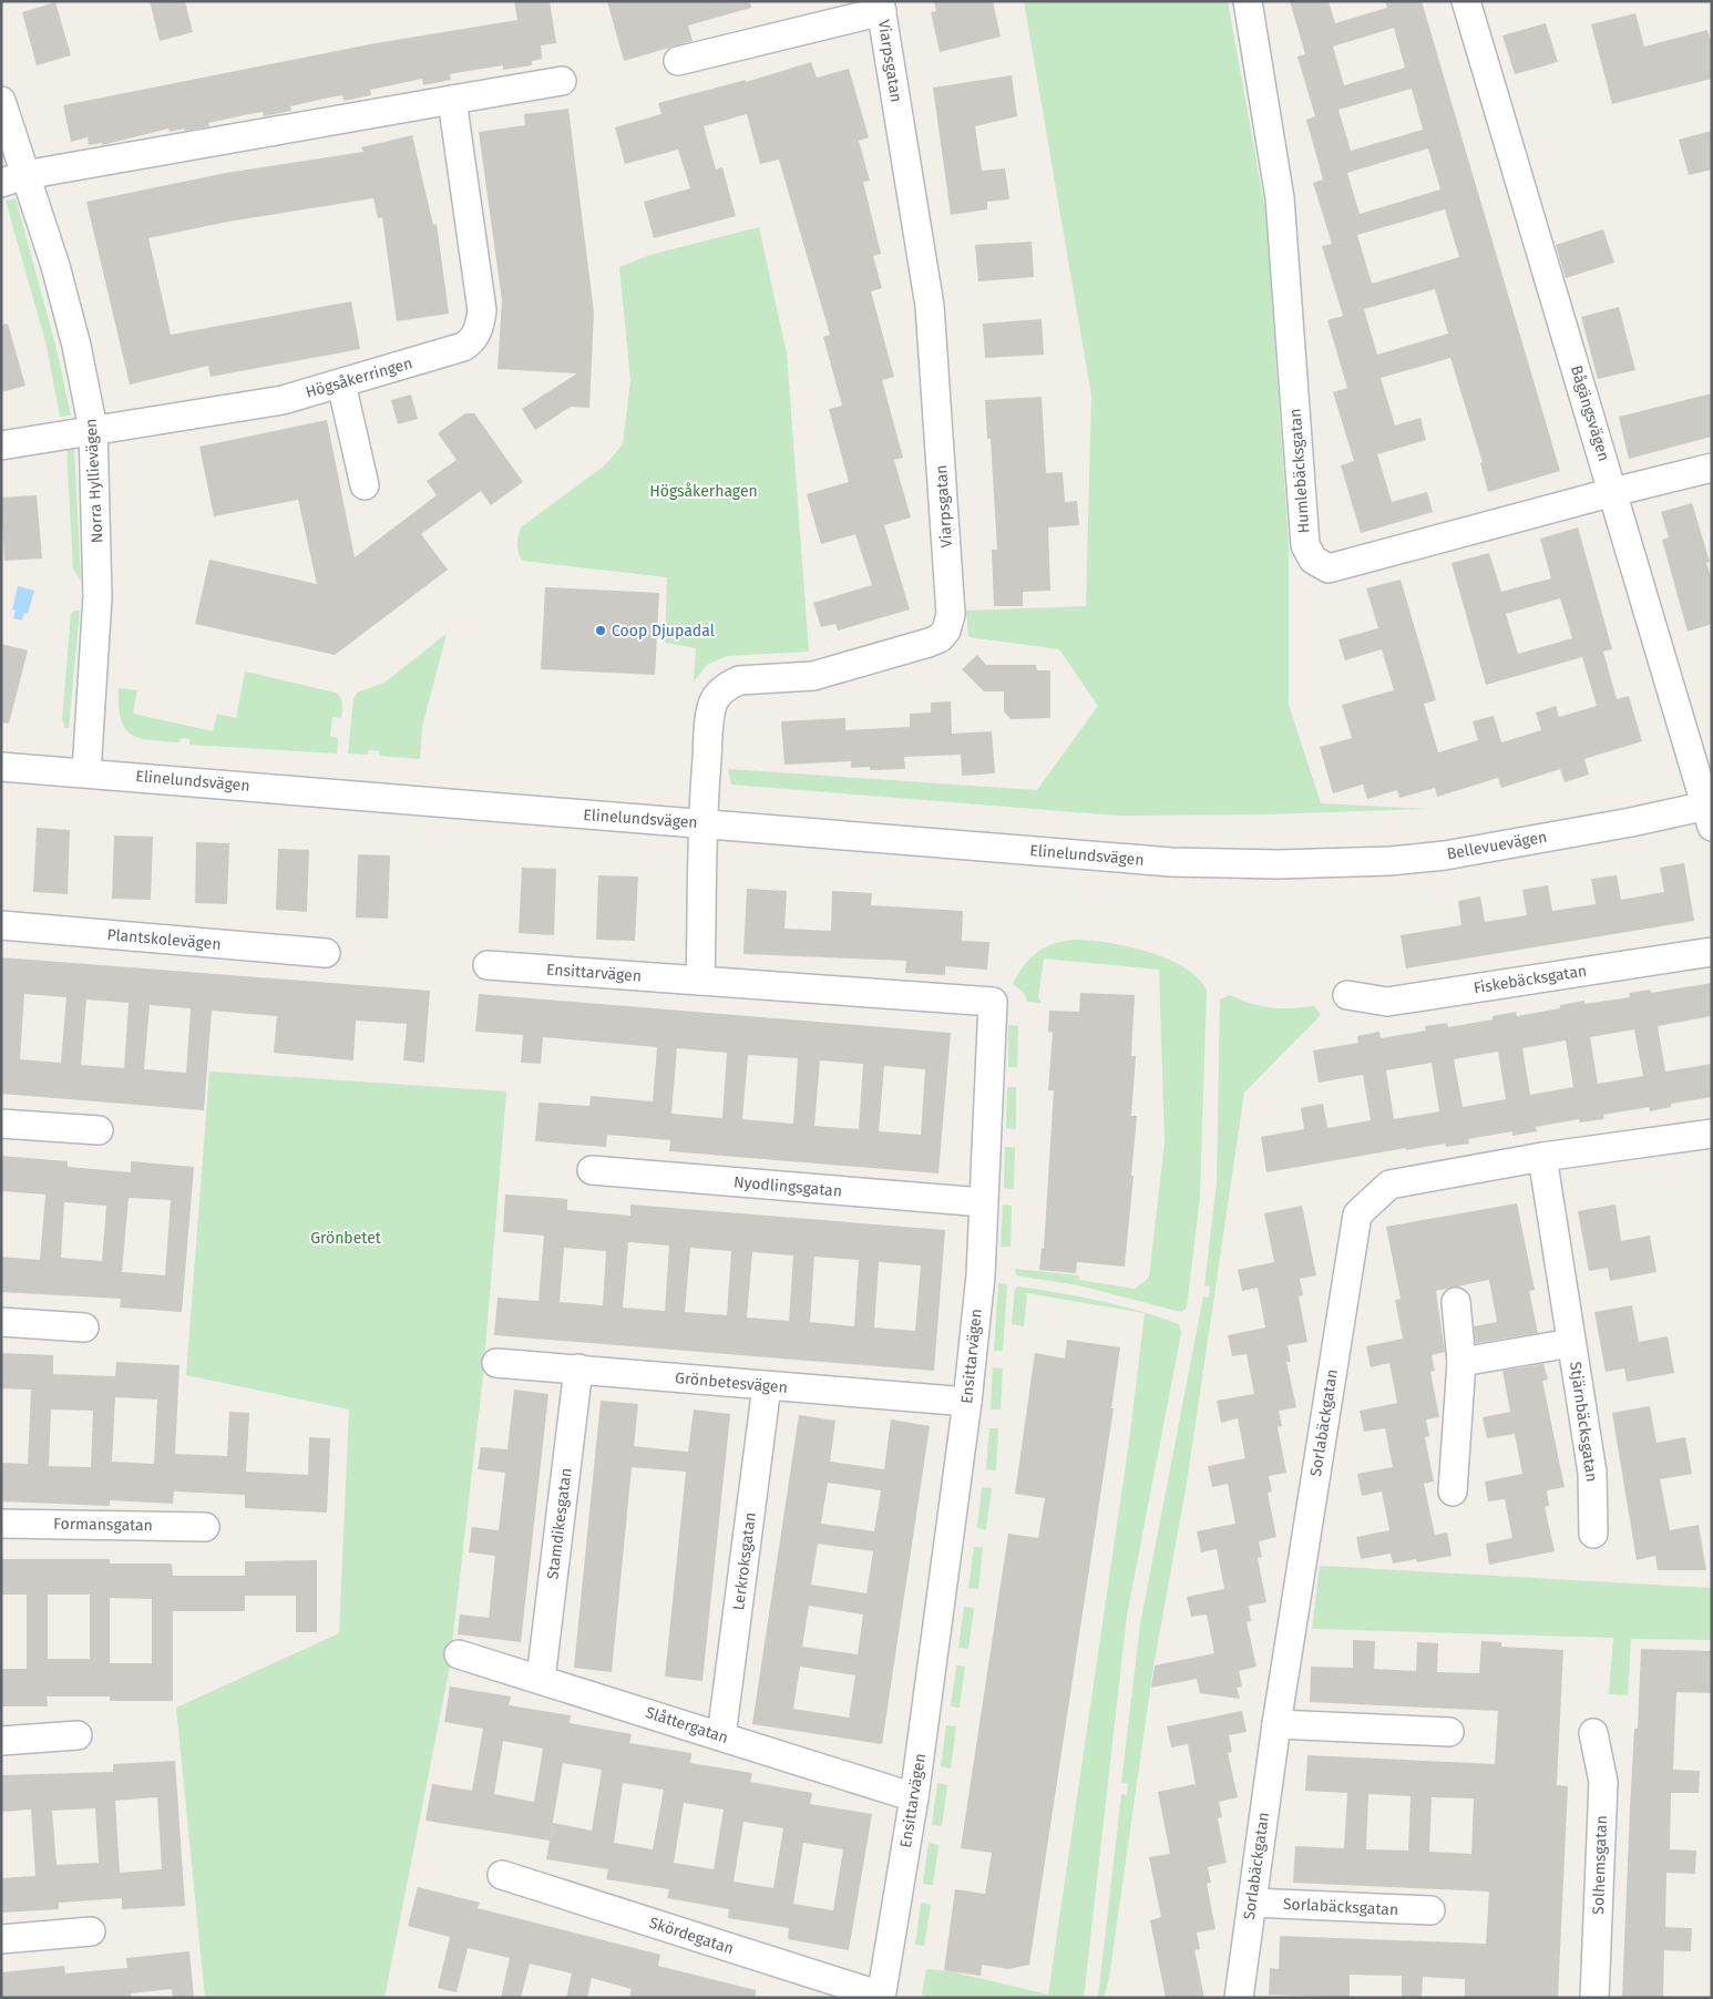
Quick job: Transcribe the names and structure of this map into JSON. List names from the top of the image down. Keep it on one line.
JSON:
{"streets":{"street":["Viarpsgatan","Högsåkerringen","Bågängsvägen","Humlebäcksgatan","Norra Hyllievägen","Elinelundsvägen","Bellevuevägen","Plantskolevägen","Ensittarvägen","Fiskebäcksgatan","Nyodlingsgatan","Grönbetesvägen","Stjärnbäcksgatan","Sorlabäckgatan","Stamdikesgatan","Formansgatan","Lerkroksgatan","Slåttergatan","Solhemsgatan","Sorlabäcksgatan","Skördegatan"]},"crossings":[["Viarpsgatan","Elinelundsvägen"],["Högsåkerringen","Norra Hyllievägen"],["Bågängsvägen","Humlebäcksgatan"],["Bågängsvägen","Bellevuevägen"],["Norra Hyllievägen","Elinelundsvägen"],["Elinelundsvägen","Bellevuevägen"],["Ensittarvägen","Nyodlingsgatan"],["Ensittarvägen","Grönbetesvägen"],["Ensittarvägen","Slåttergatan"],["Ensittarvägen","Skördegatan"],["Grönbetesvägen","Stamdikesgatan"],["Grönbetesvägen","Lerkroksgatan"],["Stjärnbäcksgatan","Sorlabäckgatan"],["Sorlabäckgatan","Sorlabäcksgatan"],["Stamdikesgatan","Slåttergatan"],["Lerkroksgatan","Slåttergatan"]],"parks":["Högsåkerhagen","Grönbetet"],"places":["Coop Djupadal"]}
